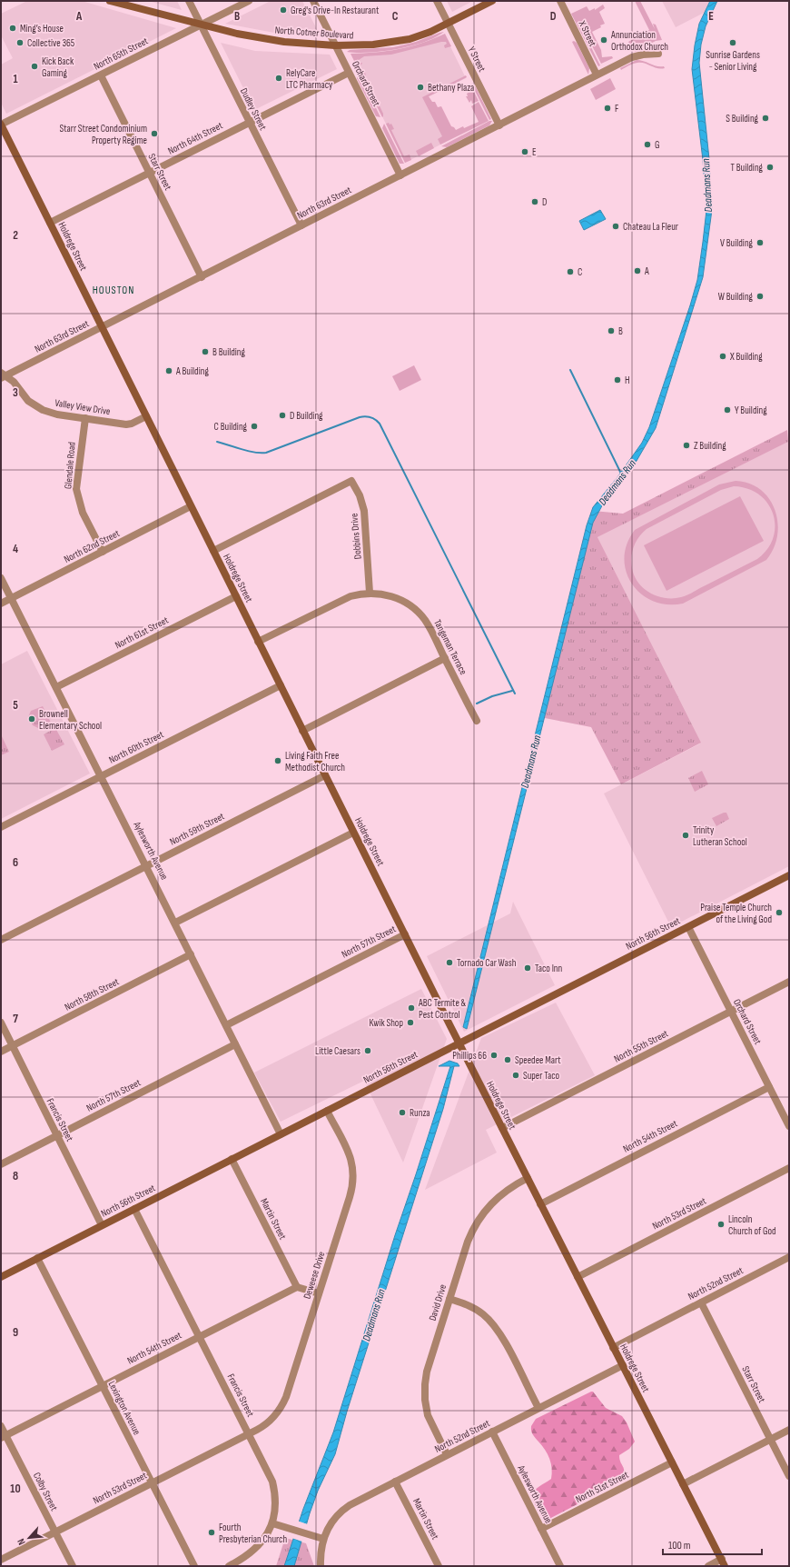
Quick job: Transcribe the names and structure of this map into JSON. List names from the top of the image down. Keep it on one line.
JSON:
{"streets":{"main road":["North Cotner Boulevard","Holdrege Street","North 56th Street"],"street":["X Street","North 65th Street","Y Street","Orchard Street","Dudley Street","North 64th Street","Starr Street","North 63rd Street","Valley View Drive","Glendale Road","Dobbins Drive","North 62nd Street","North 61st Street","Tangeman Terrace","North 60th Street","North 59th Street","Aylesworth Avenue","North 57th Street","North 58th Street","North 55th Street","Francis Street","North 54th Street","North 53rd Street","Martin Street","Deweese Drive","North 52nd Street","David Drive","Lexington Avenue","North 51st Street","Colby Street"]},"crossings":[["North Cotner Boulevard","North 65th Street"],["North Cotner Boulevard","Y Street"],["North Cotner Boulevard","Orchard Street"],["North Cotner Boulevard","Dudley Street"],["X Street","North 63rd Street"],["North 65th Street","Dudley Street"],["North 65th Street","Starr Street"],["North 65th Street","Holdrege Street"],["Y Street","North 63rd Street"],["Orchard Street","North 64th Street"],["Orchard Street","North 63rd Street"],["Orchard Street","North 56th Street"],["Orchard Street","North 55th Street"],["Orchard Street","North 54th Street"],["Dudley Street","North 64th Street"],["Dudley Street","North 63rd Street"],["North 64th Street","Starr Street"],["North 64th Street","Holdrege Street"],["Starr Street","North 63rd Street"],["Starr Street","North 52nd Street"],["North 63rd Street","Holdrege Street"],["North 63rd Street","Valley View Drive"],["Holdrege Street","Valley View Drive"],["Holdrege Street","Dobbins Drive"],["Holdrege Street","North 62nd Street"],["Holdrege Street","North 61st Street"],["Holdrege Street","North 60th Street"],["Holdrege Street","North 59th Street"],["Holdrege Street","North 56th Street"],["Holdrege Street","North 57th Street"],["Holdrege Street","North 55th Street"],["Holdrege Street","North 54th Street"],["Holdrege Street","North 53rd Street"],["Holdrege Street","North 52nd Street"],["Holdrege Street","David Drive"],["Holdrege Street","North 51st Street"],["Valley View Drive","Glendale Road"],["Glendale Road","North 62nd Street"],["Dobbins Drive","Tangeman Terrace"],["North 62nd Street","Aylesworth Avenue"],["North 61st Street","Aylesworth Avenue"],["North 60th Street","Aylesworth Avenue"],["North 59th Street","Aylesworth Avenue"],["Aylesworth Avenue","North 56th Street"],["Aylesworth Avenue","North 57th Street"],["Aylesworth Avenue","North 58th Street"],["Aylesworth Avenue","North 52nd Street"],["Aylesworth Avenue","North 51st Street"],["North 56th Street","Francis Street"],["North 56th Street","Martin Street"],["North 56th Street","Deweese Drive"],["North 56th Street","Lexington Avenue"],["North 57th Street","Francis Street"],["North 58th Street","Francis Street"],["Francis Street","North 54th Street"],["Francis Street","North 53rd Street"],["Francis Street","Deweese Drive"],["North 54th Street","Martin Street"],["North 54th Street","Lexington Avenue"],["North 54th Street","Colby Street"],["North 53rd Street","Deweese Drive"],["North 53rd Street","Lexington Avenue"],["North 53rd Street","Colby Street"],["Martin Street","North 52nd Street"],["North 52nd Street","David Drive"]],"districts":["HOUSTON"],"water":["Deadmans Run"],"places":["Greg's Drive-In Restaurant","Ming’s House","Annunciation Orthodox Church","Collective 365","Sunrise Gardens - Senior Living","Kick Back Gaming","RelyCare LTC Pharmacy","Bethany Plaza","F","S Building","Starr Street Condominium Property Regime","G","E","T Building","D","Chateau La Fleur","V Building","A","C","W Building","B","B Building","X Building","A Building","H","Y Building","D Building","C Building","Z Building","Brownell Elementary School","Living Faith Free Methodist Church","Trinity Lutheran School","Praise Temple Church of the Living God","Tornado Car Wash","Taco Inn","ABC Termite & Pest Control","Kwik Shop","Little Caesars","Phillips 66","Speedee Mart","Super Taco","Runza","Lincoln Church of God","Fourth Presbyterian Church"],"scale_bar":"100 m","north":"bottom left","grid":{"columns":["A","B","C","D","E"],"rows":["1","2","3","4","5","6","7","8","9","10"]}}
